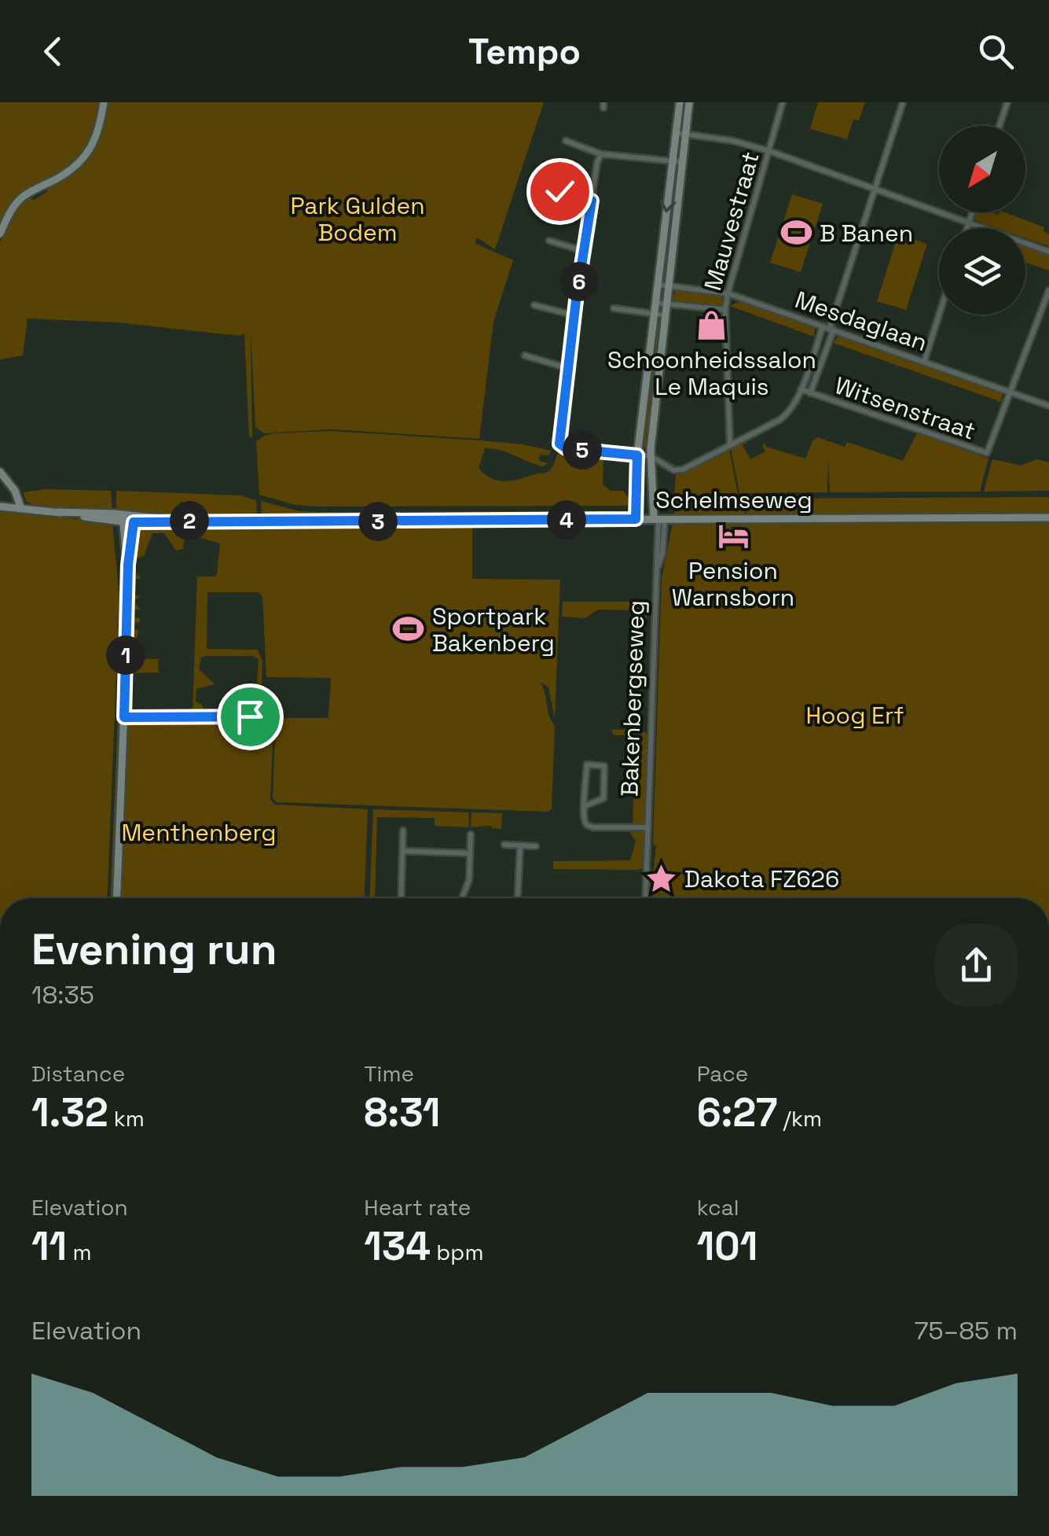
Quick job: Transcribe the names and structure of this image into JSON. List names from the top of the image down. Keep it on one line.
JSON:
{"streets":{"main road":["Schelmseweg","Bakenbergseweg"],"street":["Mauvestraat","Mesdaglaan","Witsenstraat"]},"crossings":[["Mauvestraat","Mesdaglaan"],["Mesdaglaan","Witsenstraat"],["Mesdaglaan","Bakenbergseweg"],["Schelmseweg","Bakenbergseweg"]],"parks":["Park Gulden Bodem","Hoog Erf","Menthenberg"],"places":{"sports":["B Banen","Sportpark Bakenberg"],"shop":["Schoonheidssalon Le Maquis"],"hotel":["Pension Warnsborn"],"place":["Dakota FZ626"]},"north":"bottom left","page":{"header":"Tempo","pins":["6","5","4","2","3","1"],"heading":["Evening run","18:35"],"stats":[["Distance","1.32 km"],["Time","8:31"],["Pace","6:27 /km"],["Elevation","11 m"],["Heart rate","134 bpm"],["kcal","101"]],"chart":["Elevation","75–85 m"]}}
